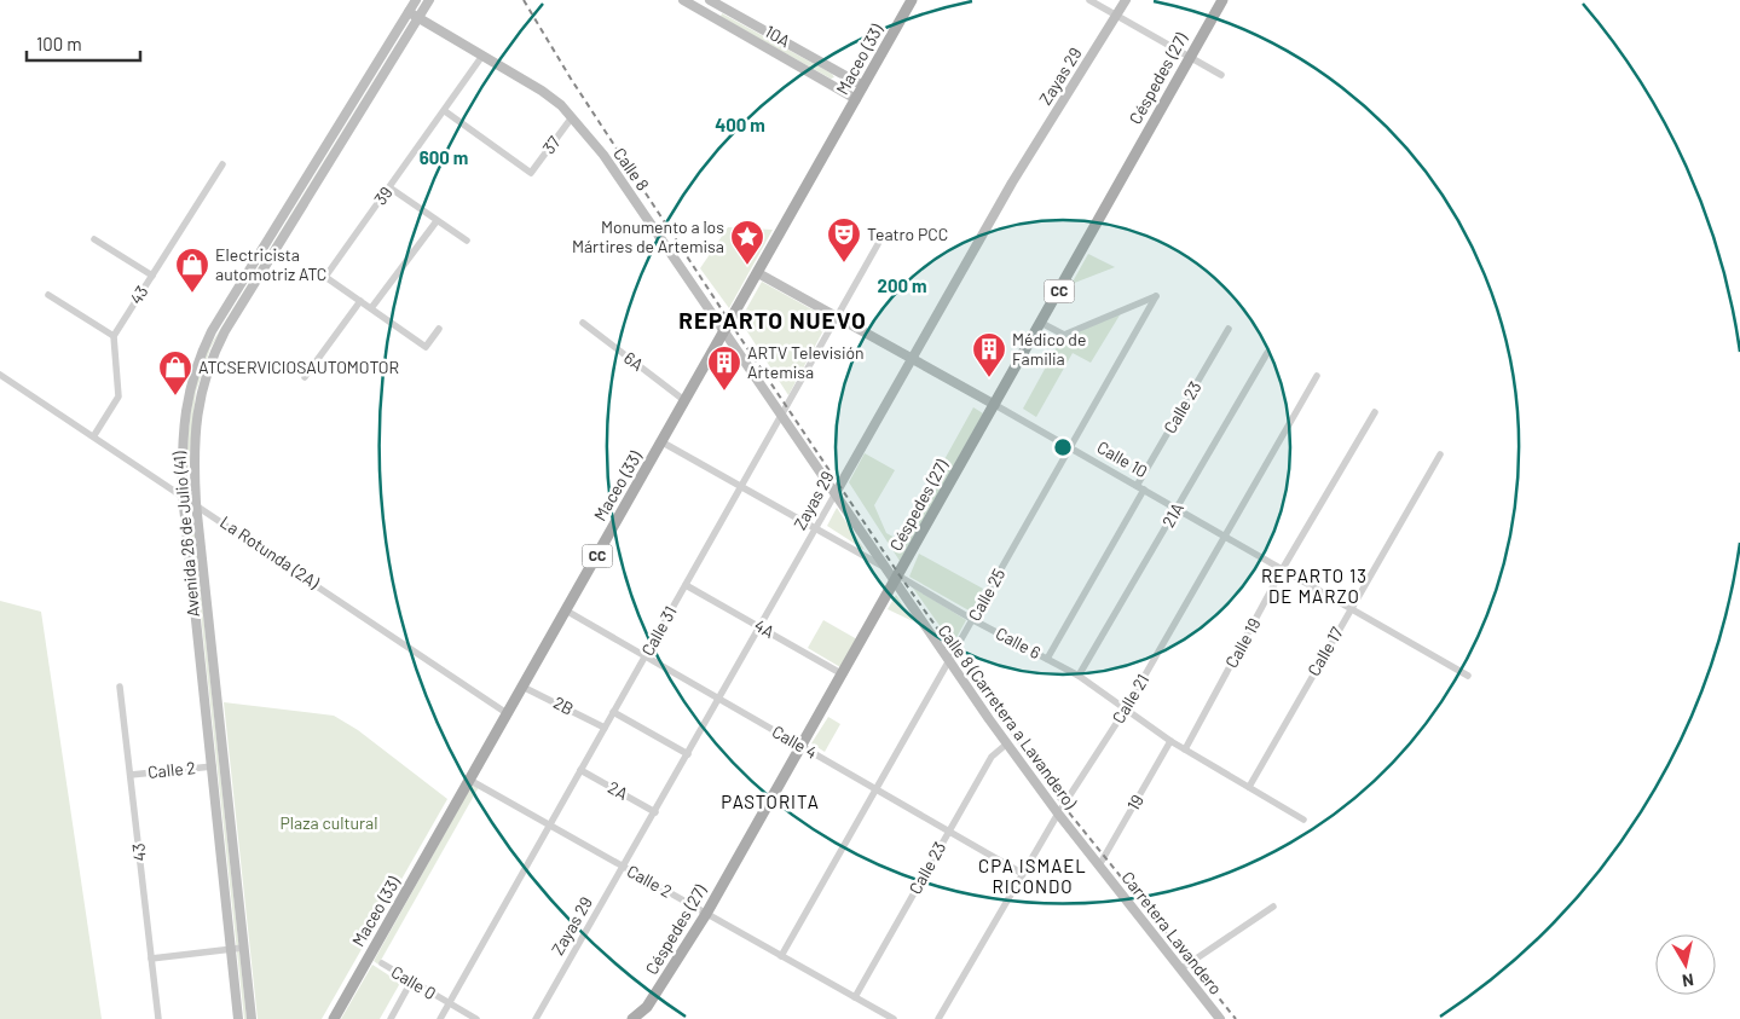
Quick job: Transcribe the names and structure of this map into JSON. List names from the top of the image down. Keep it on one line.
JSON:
{"streets":{"main road":["Maceo (33)","Céspedes (27)","CC"],"street":["10A","Zayas 29","37","Calle 8","39","43","6A","Calle 23","Calle 10","21A","Avenida 26 de Julio (41)","La Rotunda (2A)","Calle 25","4A","Calle 31","Calle 6","Calle 19","Calle 17","Calle 21","2B","Calle 8 (Carretera a Lavandero)","Calle 4","Calle 2","2A","19","Carretera Lavandero","Calle 0"]},"crossings":[["10A","Maceo (33)"],["Maceo (33)","Calle 8"],["Maceo (33)","6A"],["Maceo (33)","Calle 10"],["Maceo (33)","La Rotunda (2A)"],["Maceo (33)","2B"],["Maceo (33)","Calle 4"],["Maceo (33)","Calle 2"],["Zayas 29","Calle 8"],["Zayas 29","Calle 10"],["Zayas 29","4A"],["Zayas 29","Calle 4"],["Zayas 29","Calle 2"],["Zayas 29","2A"],["Céspedes (27)","Calle 8"],["Céspedes (27)","Calle 10"],["Céspedes (27)","Calle 25"],["Céspedes (27)","4A"],["Céspedes (27)","Calle 6"],["Céspedes (27)","Calle 8 (Carretera a Lavandero)"],["Céspedes (27)","Calle 4"],["Céspedes (27)","Calle 2"],["37","Calle 8"],["37","39"],["Calle 8","39"],["Calle 8","Avenida 26 de Julio (41)"],["Calle 8","Calle 31"],["Calle 8","Calle 6"],["Calle 8","Calle 8 (Carretera a Lavandero)"],["43","Calle 2"],["Calle 23","Calle 10"],["Calle 23","Calle 8 (Carretera a Lavandero)"],["Calle 23","Calle 4"],["Calle 23","Calle 2"],["Calle 10","21A"],["Calle 10","Calle 25"],["Calle 10","Calle 31"],["Calle 10","Calle 19"],["Calle 10","Calle 17"],["Calle 10","Calle 21"],["21A","Calle 6"],["Avenida 26 de Julio (41)","La Rotunda (2A)"],["Avenida 26 de Julio (41)","Calle 2"],["Calle 25","Calle 6"],["Calle 25","Calle 8 (Carretera a Lavandero)"],["Calle 25","Calle 4"],["Calle 25","Calle 2"],["4A","Calle 31"],["Calle 31","2B"],["Calle 31","Calle 4"],["Calle 31","Calle 2"],["Calle 31","2A"],["Calle 31","Calle 0"],["Calle 6","Calle 19"],["Calle 6","Calle 17"],["Calle 6","Calle 21"],["Calle 6","Calle 8 (Carretera a Lavandero)"],["Calle 6","19"],["Calle 21","Calle 8 (Carretera a Lavandero)"],["Calle 21","Calle 4"],["Calle 8 (Carretera a Lavandero)","19"],["Calle 8 (Carretera a Lavandero)","Carretera Lavandero"],["19","Carretera Lavandero"]],"districts":["REPARTO NUEVO","REPARTO 13 DE MARZO","PASTORITA","CPA ISMAEL RICONDO"],"parks":["Plaza cultural"],"places":{"theatre":["Teatro PCC"],"place":["Monumento a los Mártires de Artemisa"],"shop":["Electricista automotriz ATC","ATCSERVICIOSAUTOMOTOR"],"building":["Médico de Familia","ARTV Televisión Artemisa"]},"scale_bar":"100 m","north":"bottom","rings":["400 m","600 m","200 m"]}
